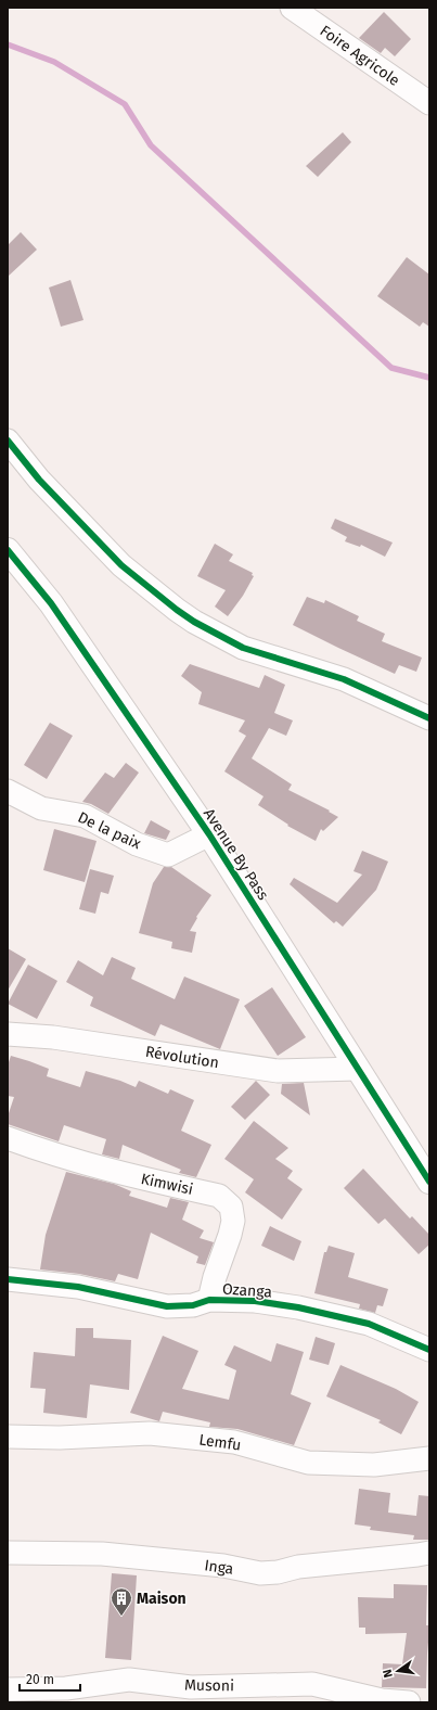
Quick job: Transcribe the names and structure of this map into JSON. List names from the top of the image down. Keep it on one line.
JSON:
{"streets":{"highway":["Avenue By Pass"],"street":["Foire Agricole","De la paix","Révolution","Kimwisi","Ozanga","Lemfu","Inga","Musoni"]},"crossings":[["De la paix","Avenue By Pass"],["Avenue By Pass","Révolution"],["Kimwisi","Ozanga"]],"places":{"building":["Maison"]},"scale_bar":"20 m","north":"left"}
